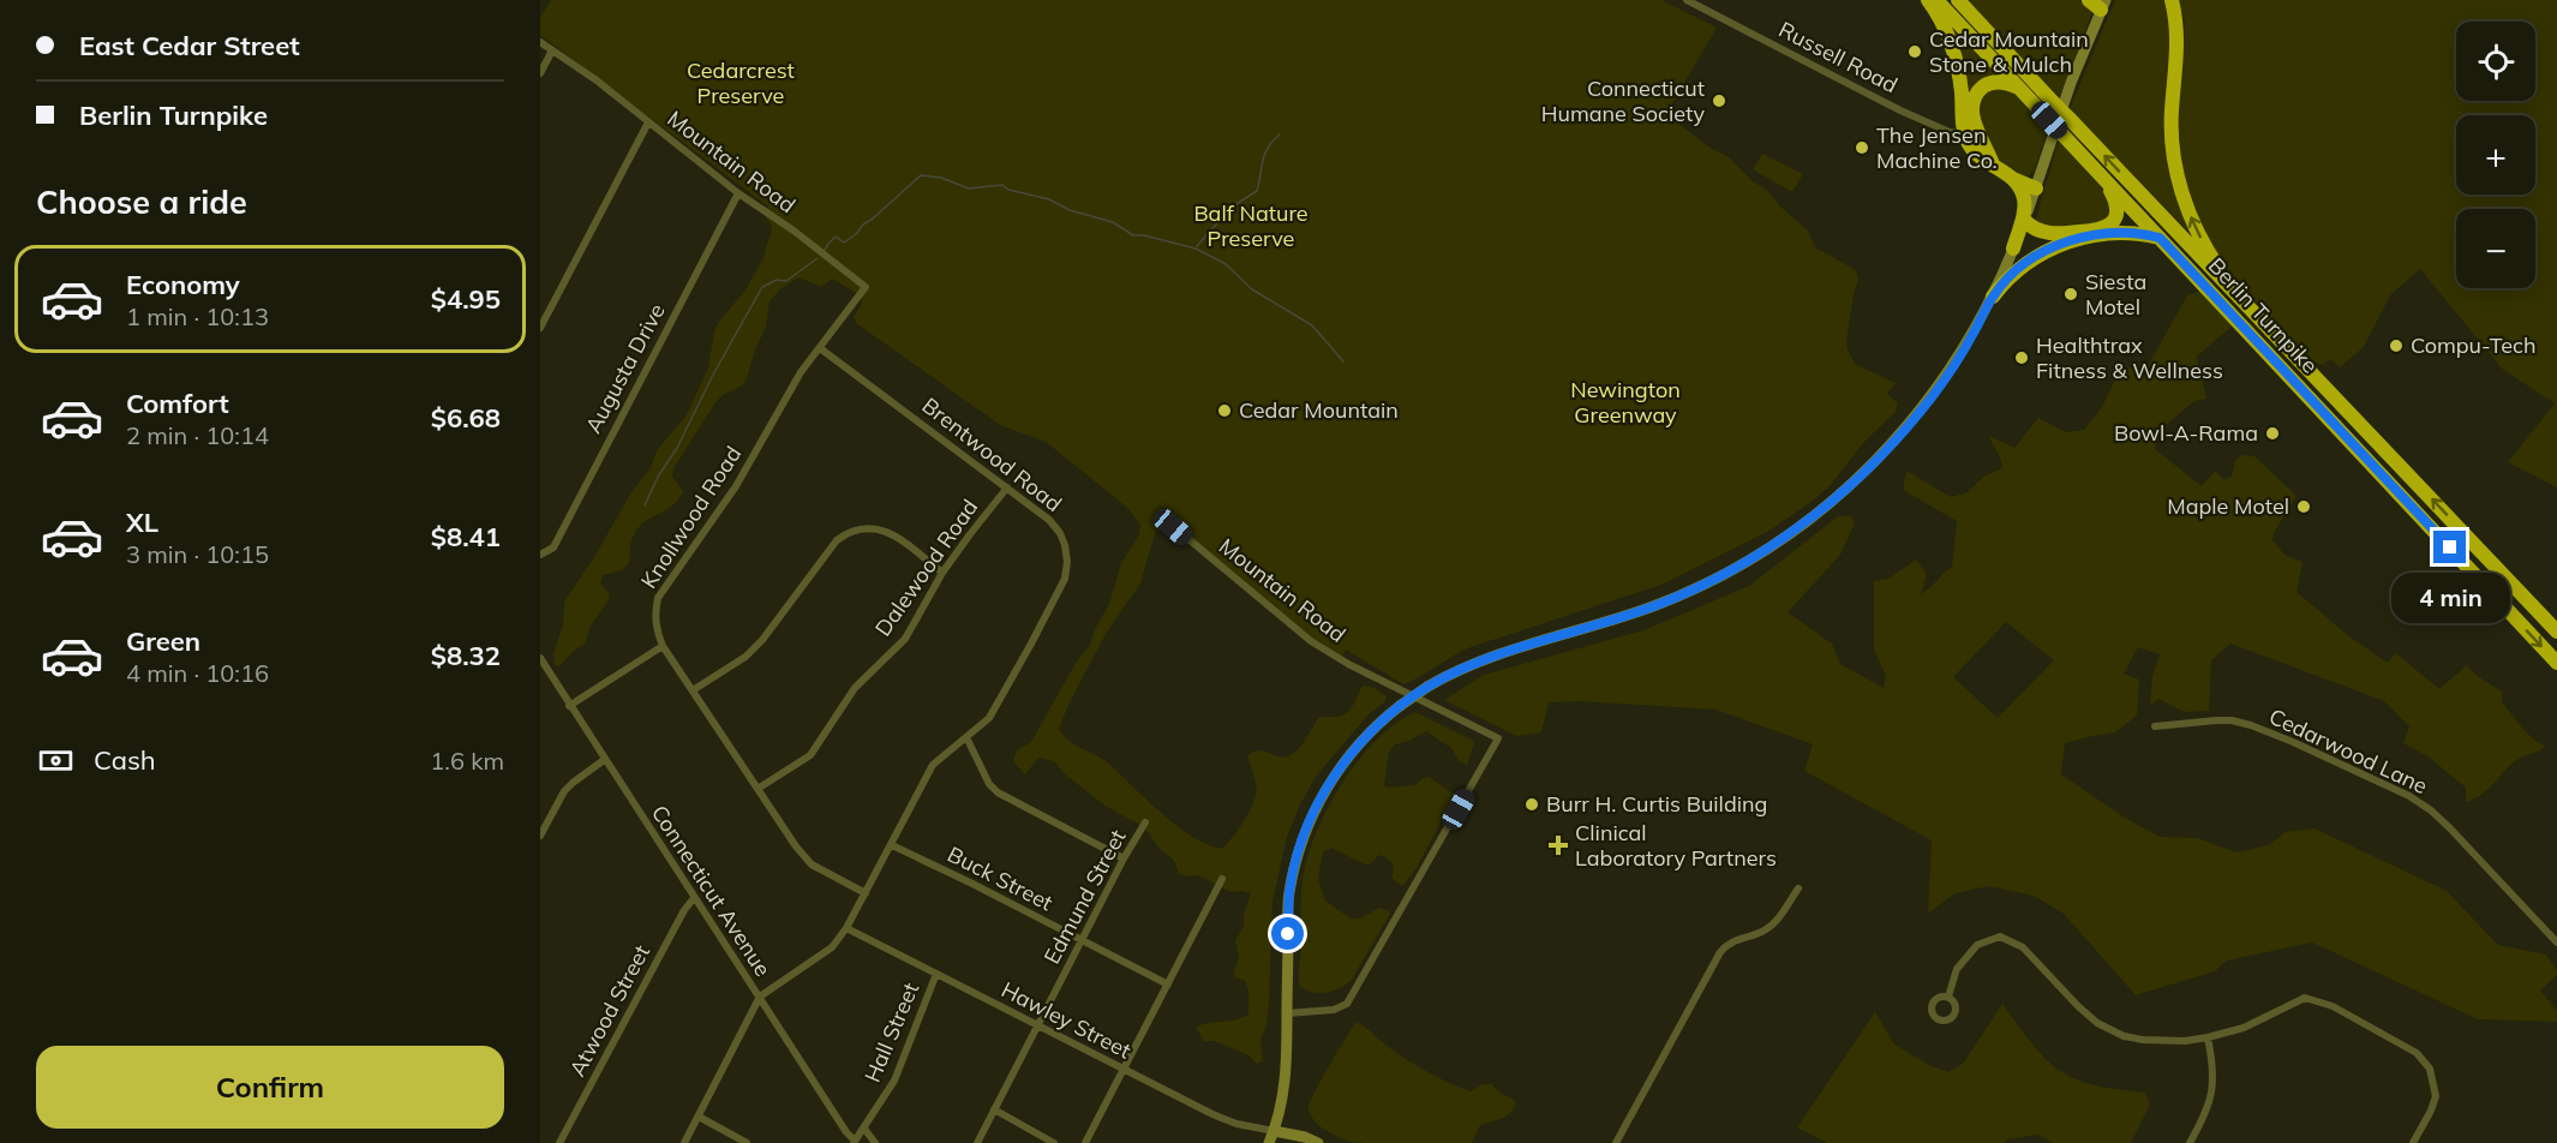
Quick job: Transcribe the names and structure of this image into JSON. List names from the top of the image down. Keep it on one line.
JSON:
{"streets":{"highway":["Berlin Turnpike"],"street":["Russell Road","Mountain Road","Augusta Drive","Brentwood Road","Knollwood Road","Dalewood Road","Cedarwood Lane","Buck Street","Connecticut Avenue","Edmund Street","Atwood Street","Hawley Street","Hall Street"]},"crossings":[["Mountain Road","Augusta Drive"],["Mountain Road","Knollwood Road"],["Brentwood Road","Knollwood Road"],["Brentwood Road","Dalewood Road"],["Brentwood Road","Buck Street"],["Brentwood Road","Connecticut Avenue"],["Brentwood Road","Hawley Street"],["Knollwood Road","Dalewood Road"],["Buck Street","Edmund Street"],["Connecticut Avenue","Atwood Street"],["Connecticut Avenue","Hall Street"],["Edmund Street","Hawley Street"],["Hawley Street","Hall Street"]],"parks":["Cedarcrest Preserve","Balf Nature Preserve","Newington Greenway"],"places":{"other":["Cedar Mountain Stone & Mulch","Connecticut Humane Society","The Jensen Machine Co.","Siesta Motel","Compu-Tech","Healthtrax Fitness & Wellness","Cedar Mountain","Bowl-A-Rama","Maple Motel","Burr H. Curtis Building"],"health":["Clinical Laboratory Partners"]},"page":{"banner":["East Cedar Street","Berlin Turnpike"],"map_buttons":["+","−"],"heading":"Choose a ride","list":[{"name":"Economy","note":"1 min · 10:13","value":"$4.95"},{"name":"Comfort","note":"2 min · 10:14","value":"$6.68"},{"name":"XL","note":"3 min · 10:15","value":"$8.41"},{"name":"Green","note":"4 min · 10:16","value":"$8.32"}],"bubble":"4 min","pay":["Cash","1.6 km"],"buttons":"Confirm"}}
